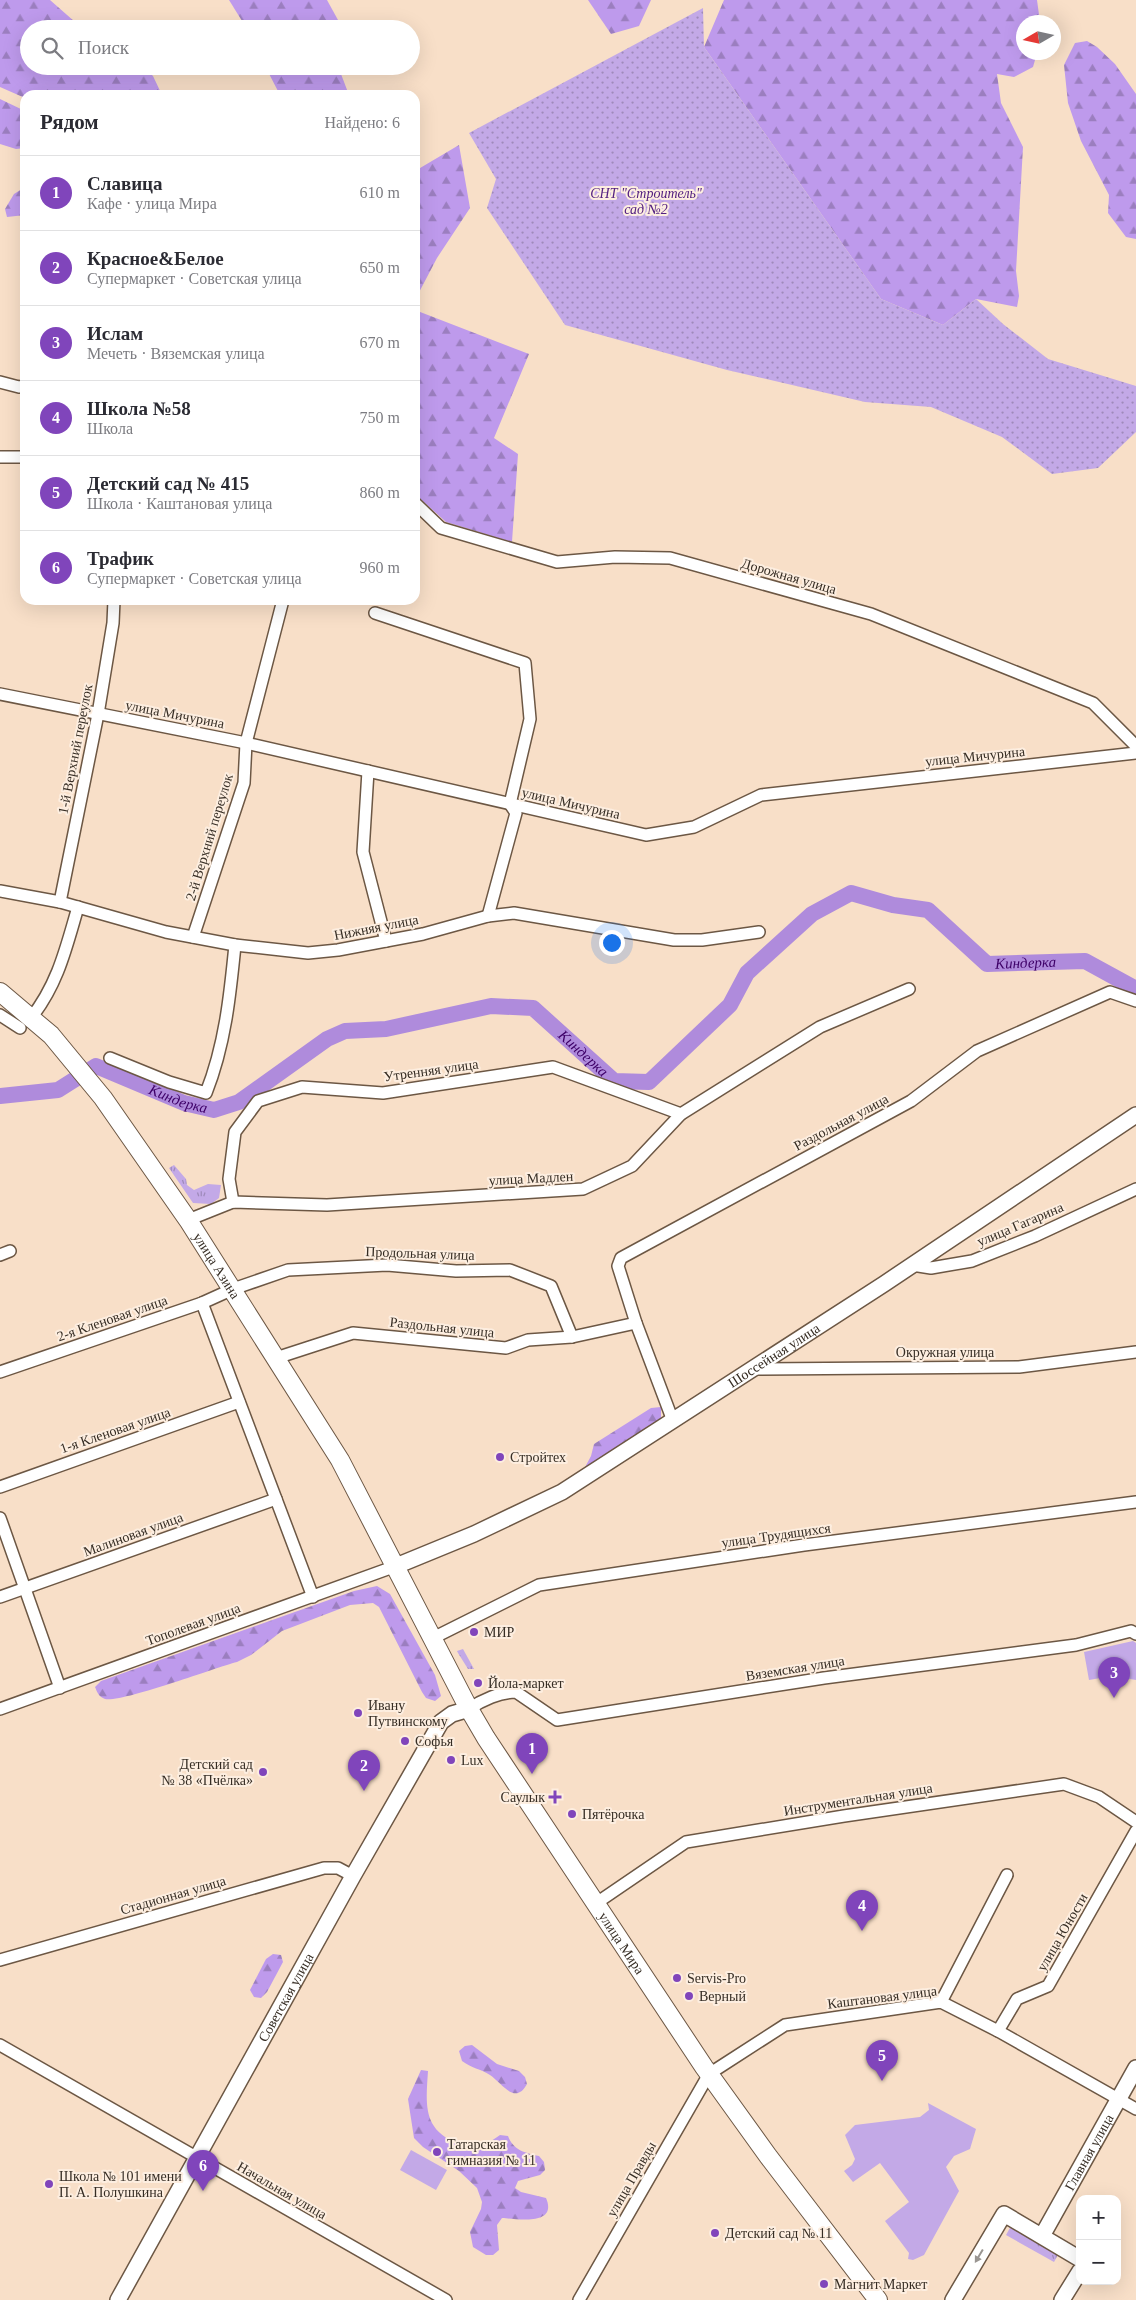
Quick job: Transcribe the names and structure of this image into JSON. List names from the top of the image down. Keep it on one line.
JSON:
{"streets":{"main road":["улица Азина","улица Мира"],"street":["Дорожная улица","улица Мичурина","1-й Верхний переулок","2-й Верхний переулок","Нижняя улица","Утренняя улица","Раздольная улица","улица Мадлен","улица Гагарина","Продольная улица","2-я Кленовая улица","Окружная улица","Шоссейная улица","1-я Кленовая улица","Малиновая улица","улица Трудящихся","Тополевая улица","Вяземская улица","Инструментальная улица","Стадионная улица","улица Юности","Советская улица","Каштановая улица","Главная улица","улица Правды","Начальная улица"]},"crossings":[["улица Мичурина","1-й Верхний переулок"],["улица Мичурина","2-й Верхний переулок"],["1-й Верхний переулок","Нижняя улица"],["2-й Верхний переулок","Нижняя улица"],["Утренняя улица","улица Мадлен"],["Раздольная улица","Продольная улица"],["Раздольная улица","улица Азина"],["Раздольная улица","Шоссейная улица"],["улица Мадлен","улица Азина"],["улица Гагарина","Шоссейная улица"],["Продольная улица","улица Азина"],["Продольная улица","2-я Кленовая улица"],["улица Азина","2-я Кленовая улица"],["улица Азина","Шоссейная улица"],["улица Азина","Тополевая улица"],["улица Азина","улица Мира"],["Окружная улица","Шоссейная улица"],["Шоссейная улица","Тополевая улица"],["Шоссейная улица","улица Мира"],["улица Трудящихся","улица Мира"],["Тополевая улица","улица Мира"],["Вяземская улица","улица Мира"],["Вяземская улица","Советская улица"],["Инструментальная улица","улица Мира"],["Стадионная улица","Советская улица"],["улица Юности","Каштановая улица"],["улица Мира","Советская улица"],["улица Мира","Каштановая улица"],["улица Мира","улица Правды"],["Советская улица","Начальная улица"],["Каштановая улица","Главная улица"],["Каштановая улица","улица Правды"]],"water":["Киндерка"],"parks":["СНТ \"Строитель\" сад №2"],"places":{"other":["Стройтех","МИР","Йола-маркет","Ивану Путвинскому","Софья","Lux","Детский сад № 38 «Пчёлка»","Пятёрочка","Servis-Pro","Верный","Татарская гимназия № 11","Школа № 101 имени П. А. Полушкина","Детский сад № 11","Магнит Маркет"],"health":["Саулык"]},"north":"left","page":{"search":"Поиск","heading":["Рядом","Найдено: 6"],"list":[{"mark":"1","name":"Славица","note":"Кафе · улица Мира","value":"610 m"},{"mark":"2","name":"Красное&Белое","note":"Супермаркет · Советская улица","value":"650 m"},{"mark":"3","name":"Ислам","note":"Мечеть · Вяземская улица","value":"670 m"},{"mark":"4","name":"Школа №58","note":"Школа","value":"750 m"},{"mark":"5","name":"Детский сад № 415","note":"Школа · Каштановая улица","value":"860 m"},{"mark":"6","name":"Трафик","note":"Супермаркет · Советская улица","value":"960 m"}],"pins":["3","1","2","4","5","6"],"map_buttons":["+","−"]}}
